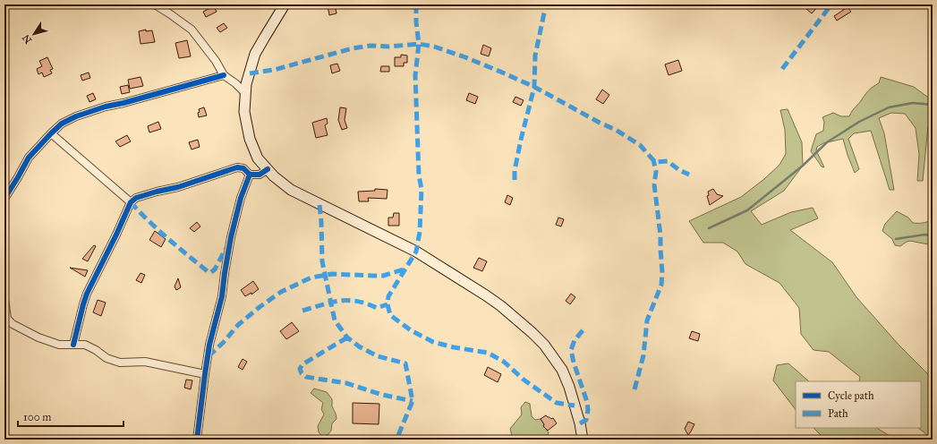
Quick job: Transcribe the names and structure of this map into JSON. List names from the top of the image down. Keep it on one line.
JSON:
{"legend":["Cycle path","Path"],"scale_bar":"100 m","north":"bottom left"}
